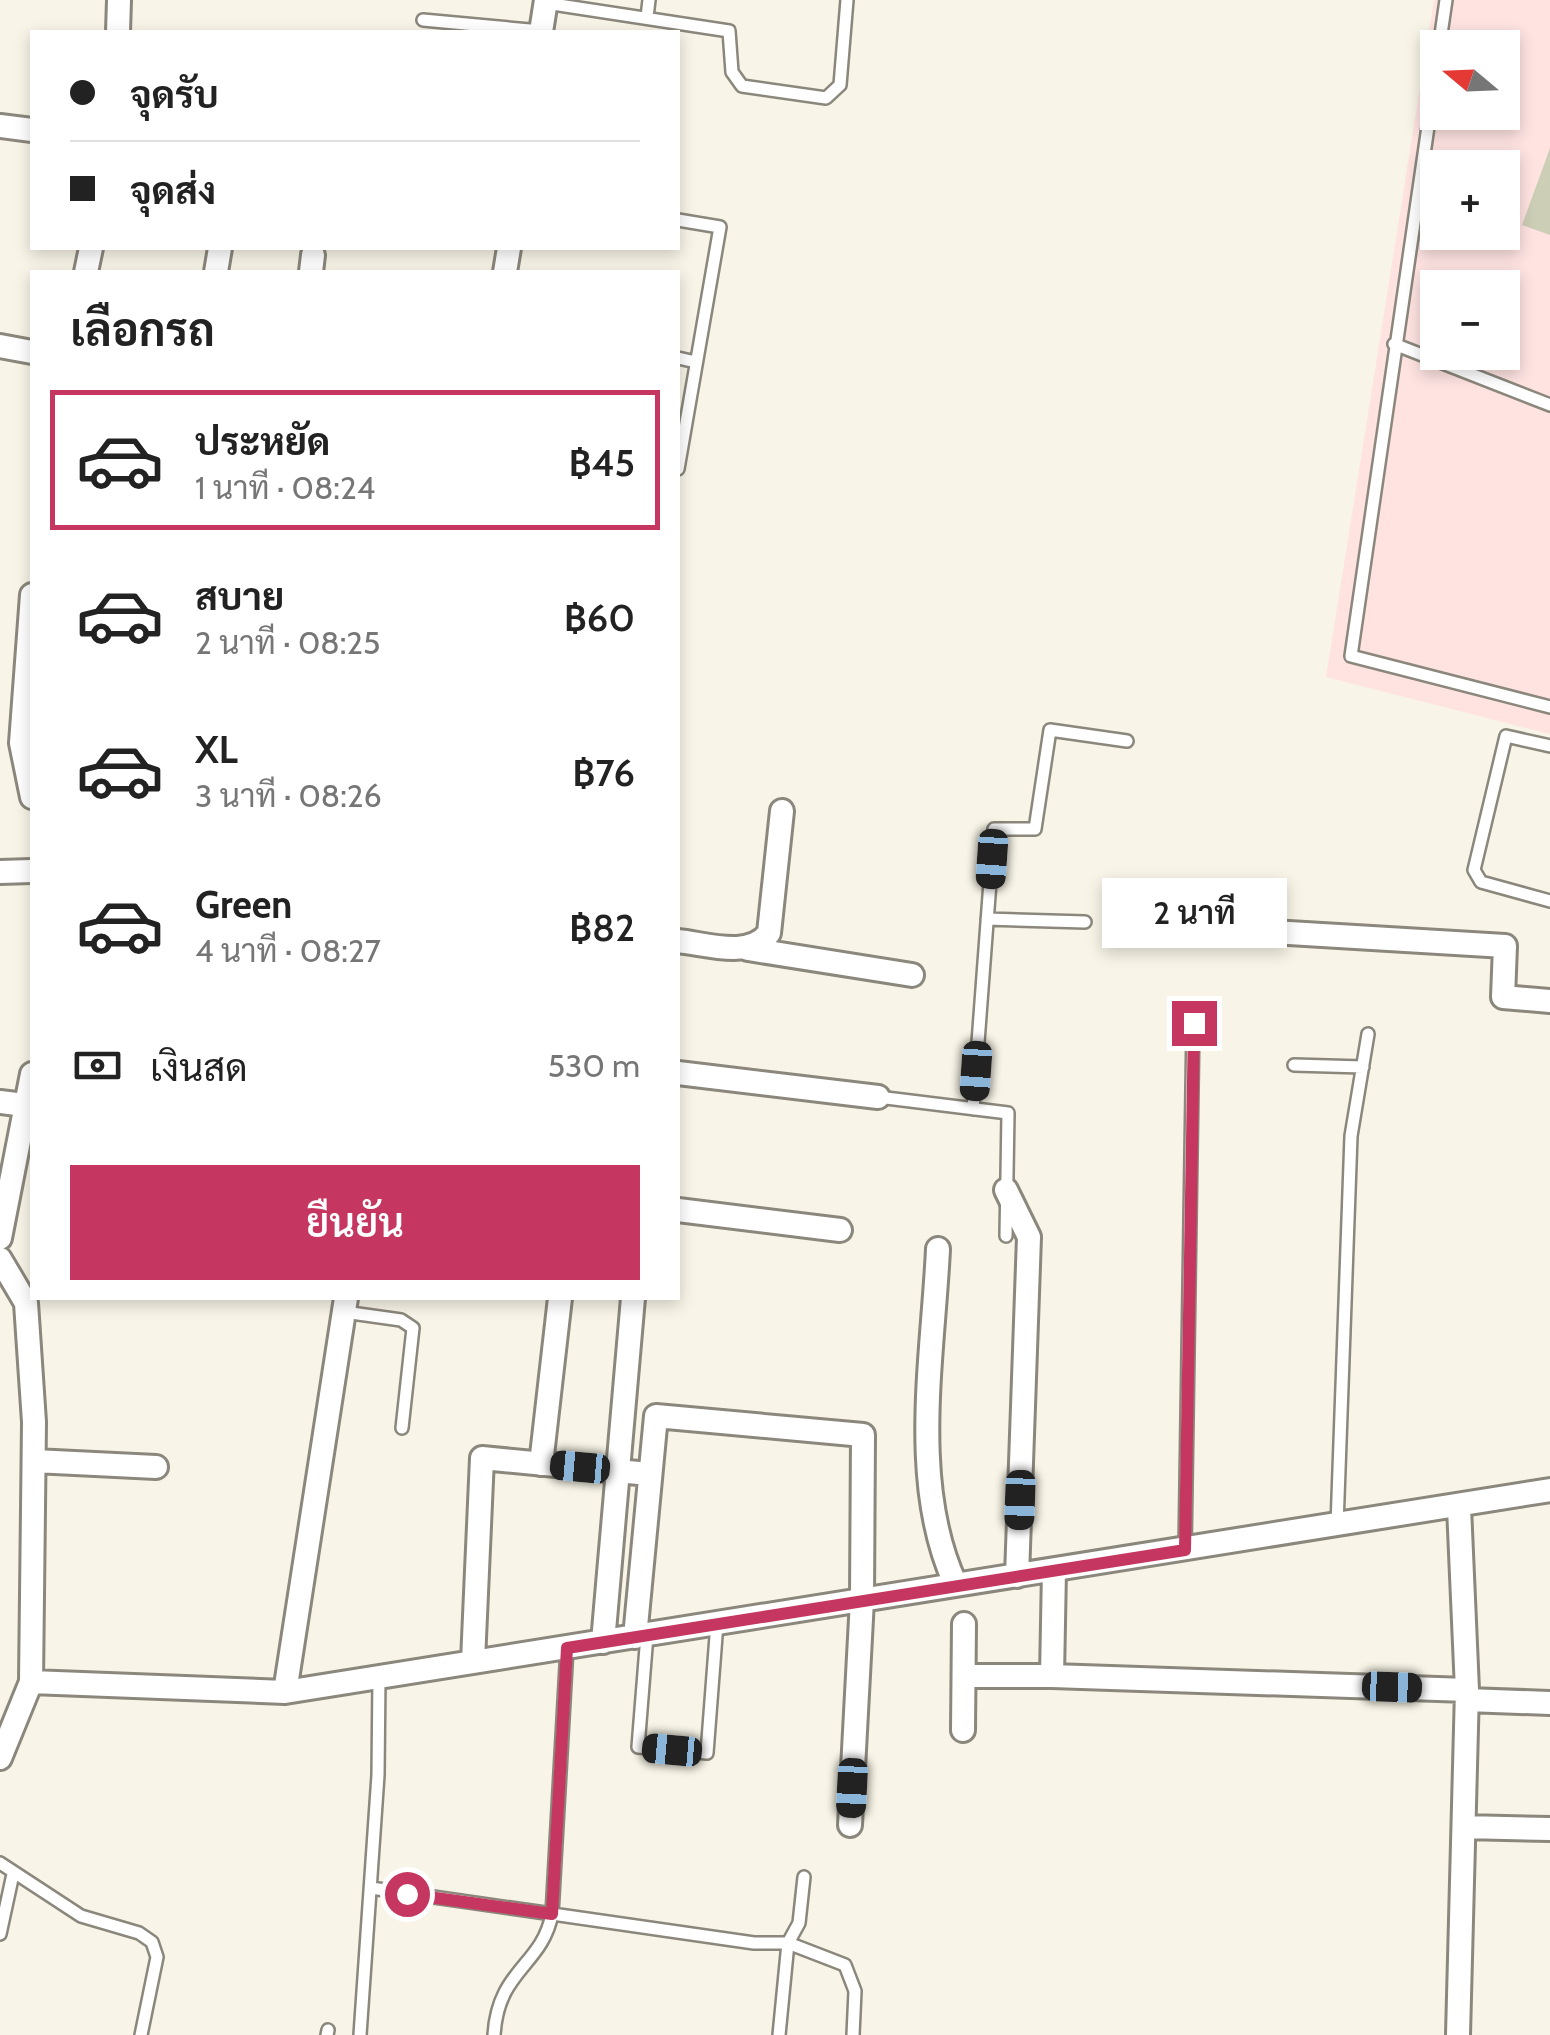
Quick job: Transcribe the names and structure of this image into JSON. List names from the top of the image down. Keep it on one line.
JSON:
{"north":"left","page":{"map_buttons":["+","−"],"banner":["จุดรับ","จุดส่ง"],"heading":"เลือกรถ","list":[{"name":"ประหยัด","note":"1 นาที · 08:24","value":"฿45"},{"name":"สบาย","note":"2 นาที · 08:25","value":"฿60"},{"name":"XL","note":"3 นาที · 08:26","value":"฿76"},{"name":"Green","note":"4 นาที · 08:27","value":"฿82"}],"bubble":"2 นาที","pay":["เงินสด","530 m"],"buttons":"ยืนยัน"}}
